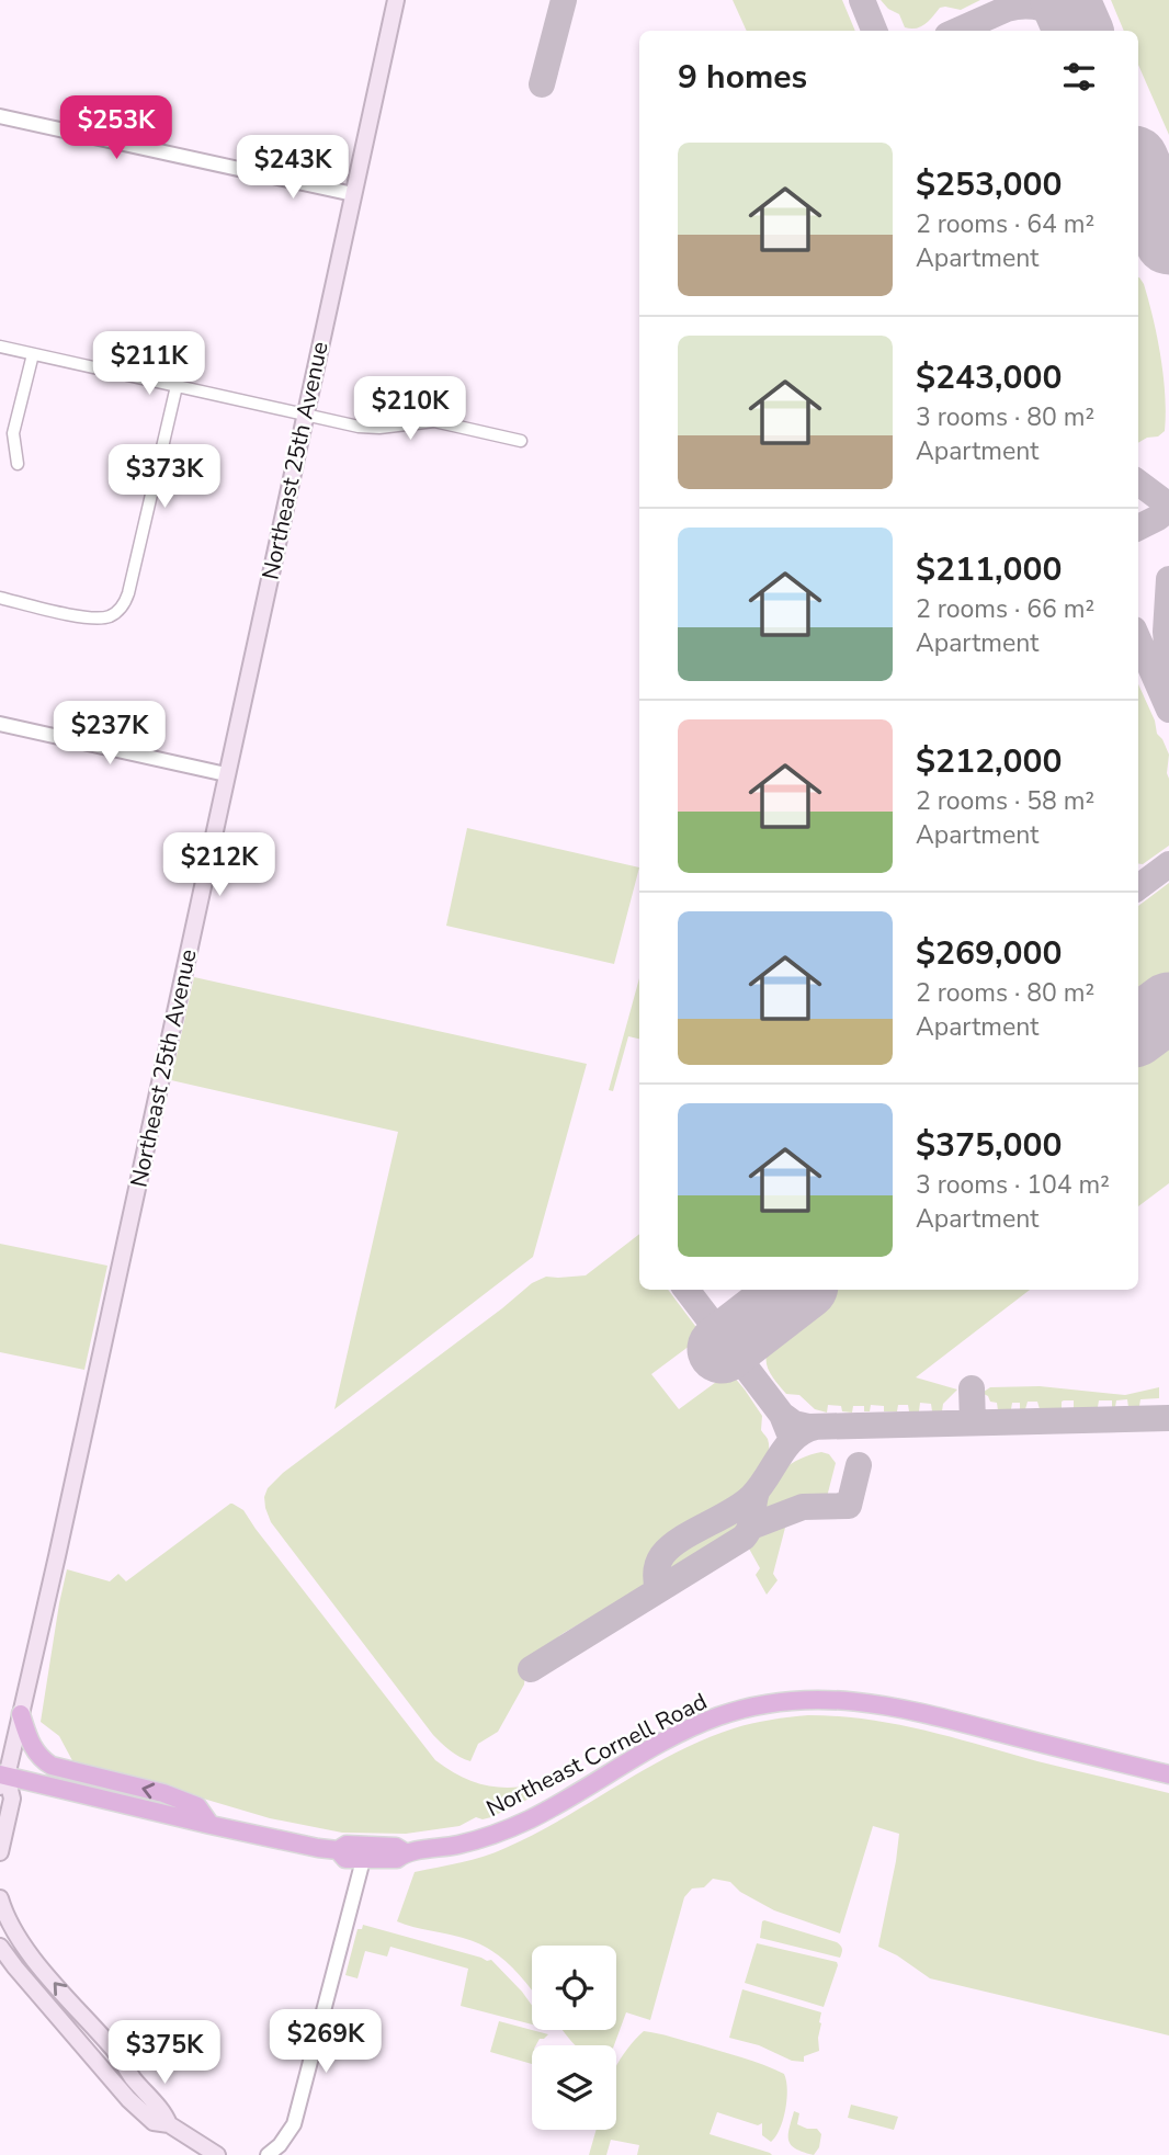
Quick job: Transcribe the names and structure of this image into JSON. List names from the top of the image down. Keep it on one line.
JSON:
{"streets":{"highway":["Northeast Cornell Road"],"main road":["Northeast 25th Avenue"]},"crossings":[["Northeast 25th Avenue","Northeast Cornell Road"]],"page":{"heading":"9 homes","price":["$253K","$243K","$211K","$210K","$373K","$237K","$212K","$269K","$375K"],"list":[{"name":"$253,000","note":"2 rooms · 64 m² · Apartment"},{"name":"$243,000","note":"3 rooms · 80 m² · Apartment"},{"name":"$211,000","note":"2 rooms · 66 m² · Apartment"},{"name":"$212,000","note":"2 rooms · 58 m² · Apartment"},{"name":"$269,000","note":"2 rooms · 80 m² · Apartment"},{"name":"$375,000","note":"3 rooms · 104 m² · Apartment"}]}}
